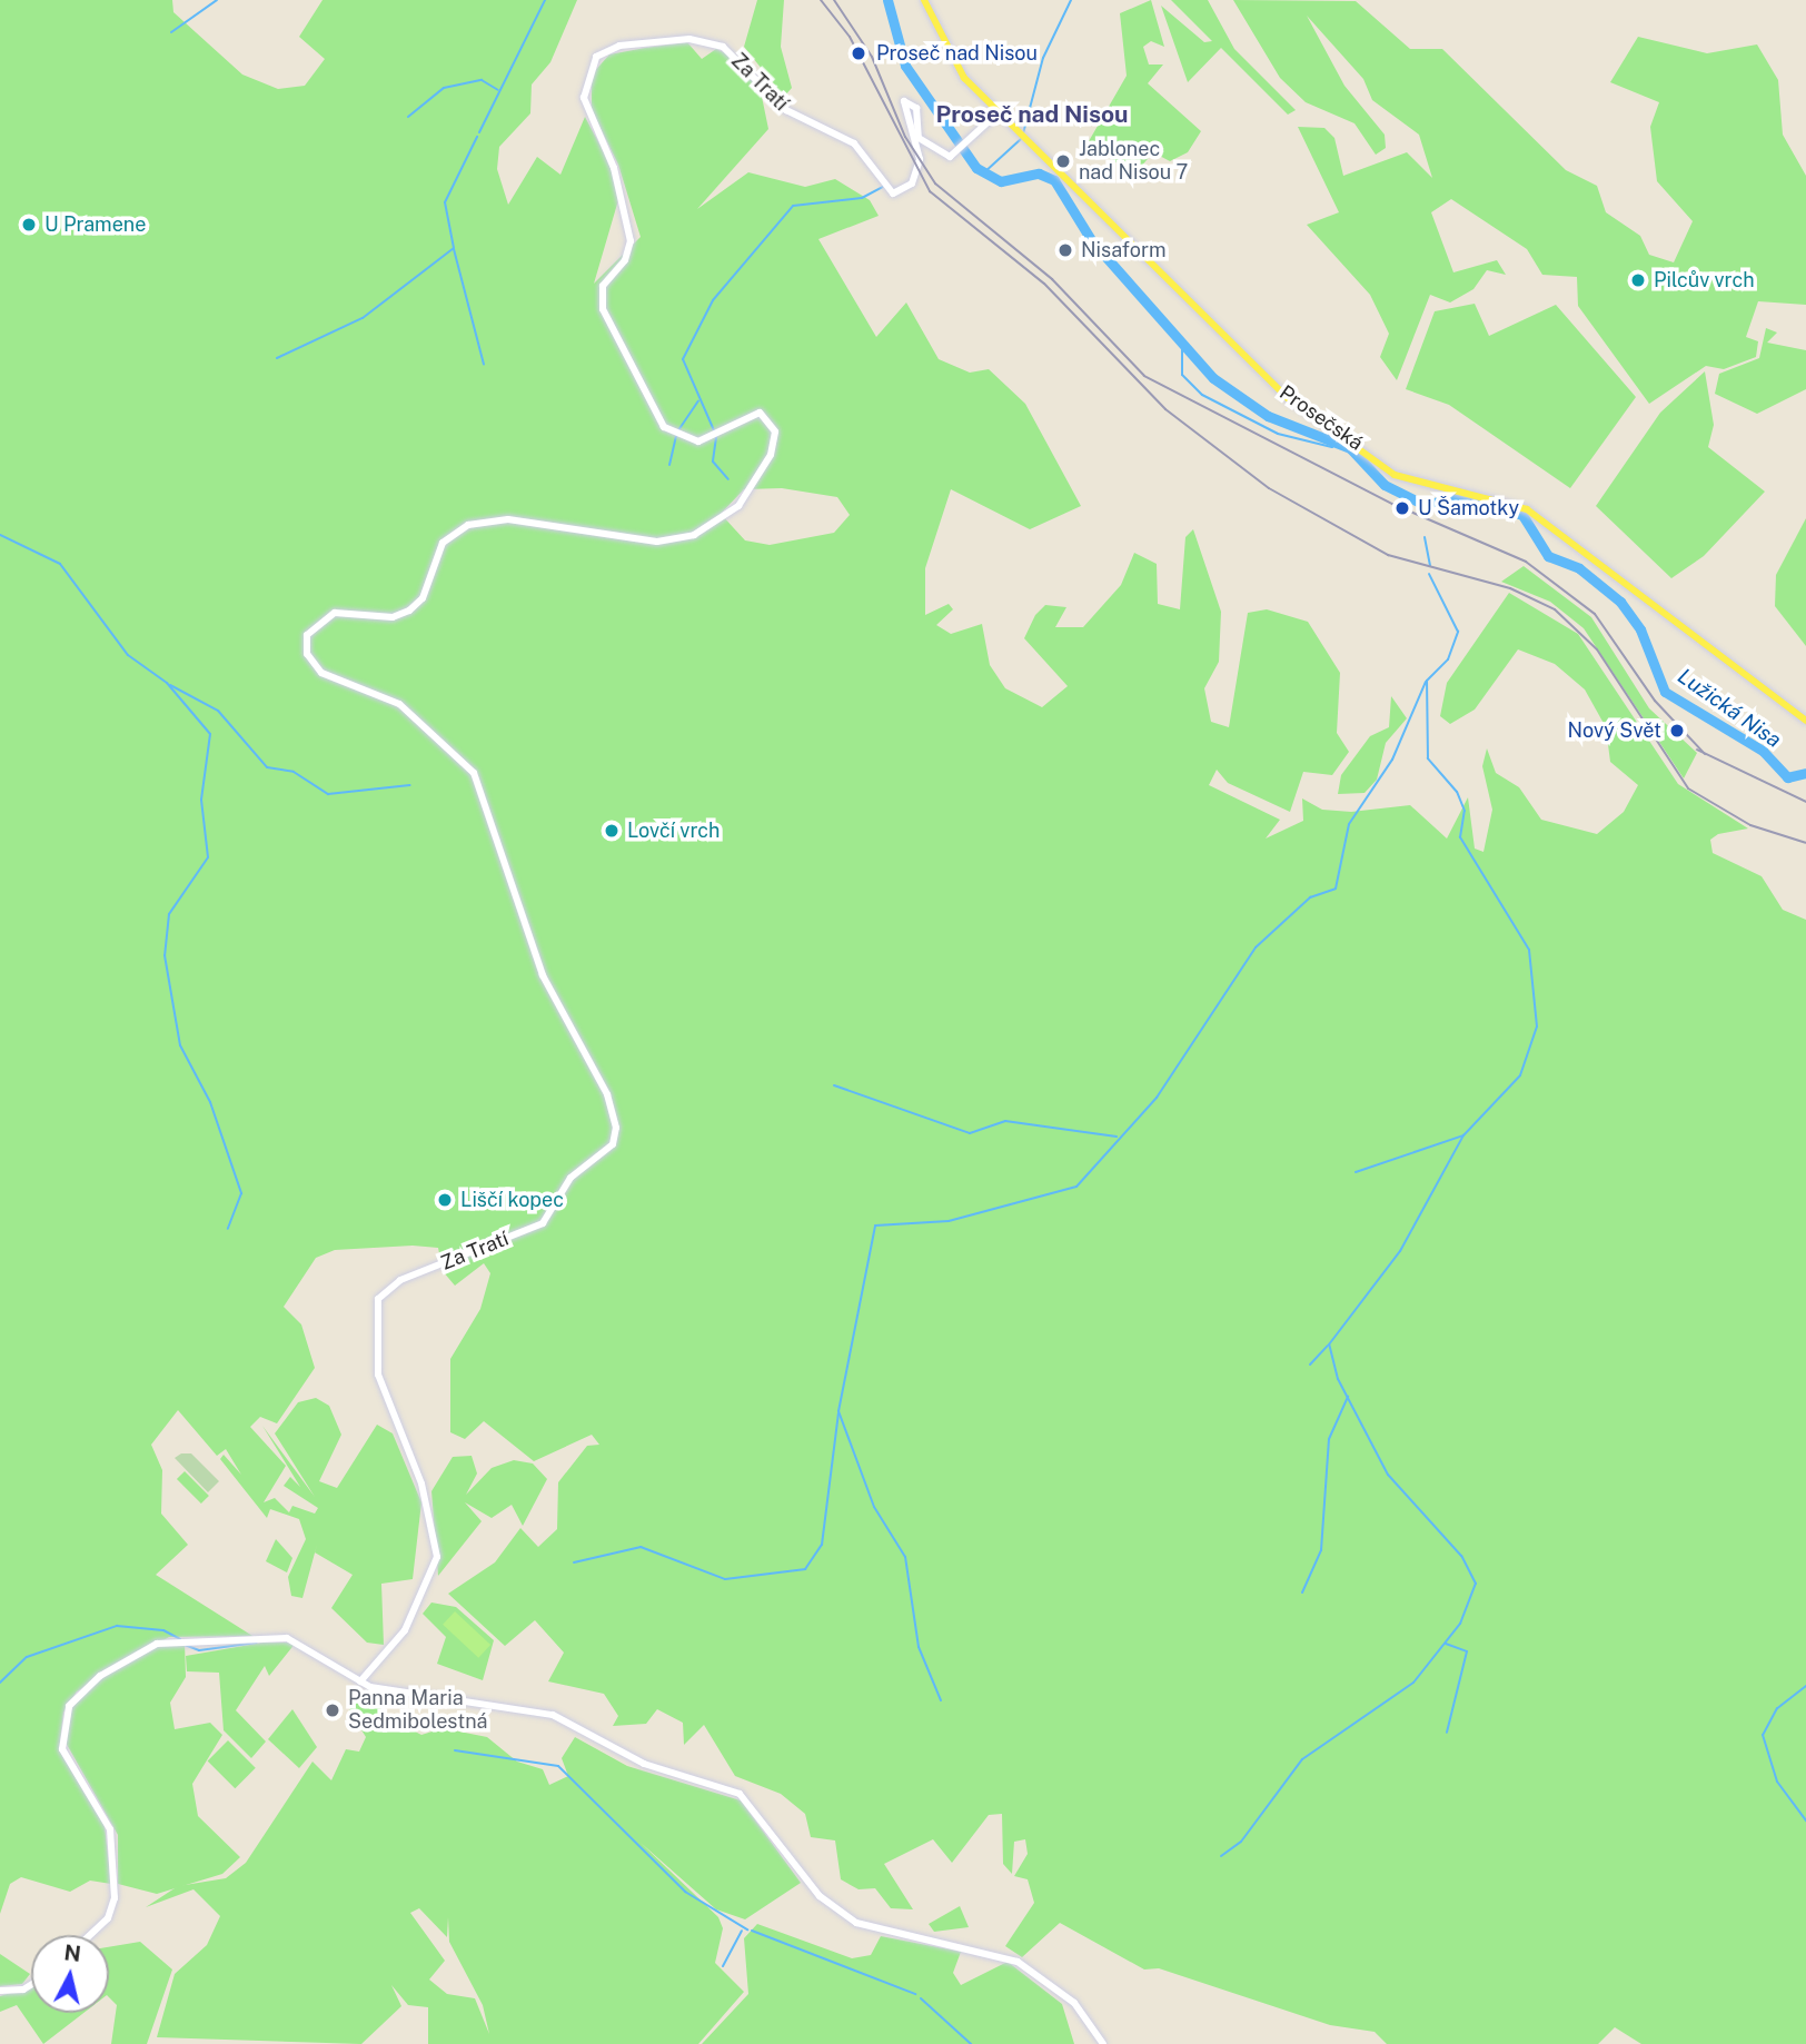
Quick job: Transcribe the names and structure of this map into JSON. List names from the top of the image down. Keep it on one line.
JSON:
{"streets":{"main road":["Prosečská"],"street":["Za Tratí"]},"crossings":[["Za Tratí","Prosečská"]],"districts":["Proseč nad Nisou"],"water":["Lužická Nisa"],"places":["Proseč nad Nisou","Jablonec nad Nisou 7","U Pramene","Nisaform","Pilcův vrch","U Šamotky","Nový Svět","Lovčí vrch","Liščí kopec","Panna Maria Sedmibolestná"],"north":"top"}
